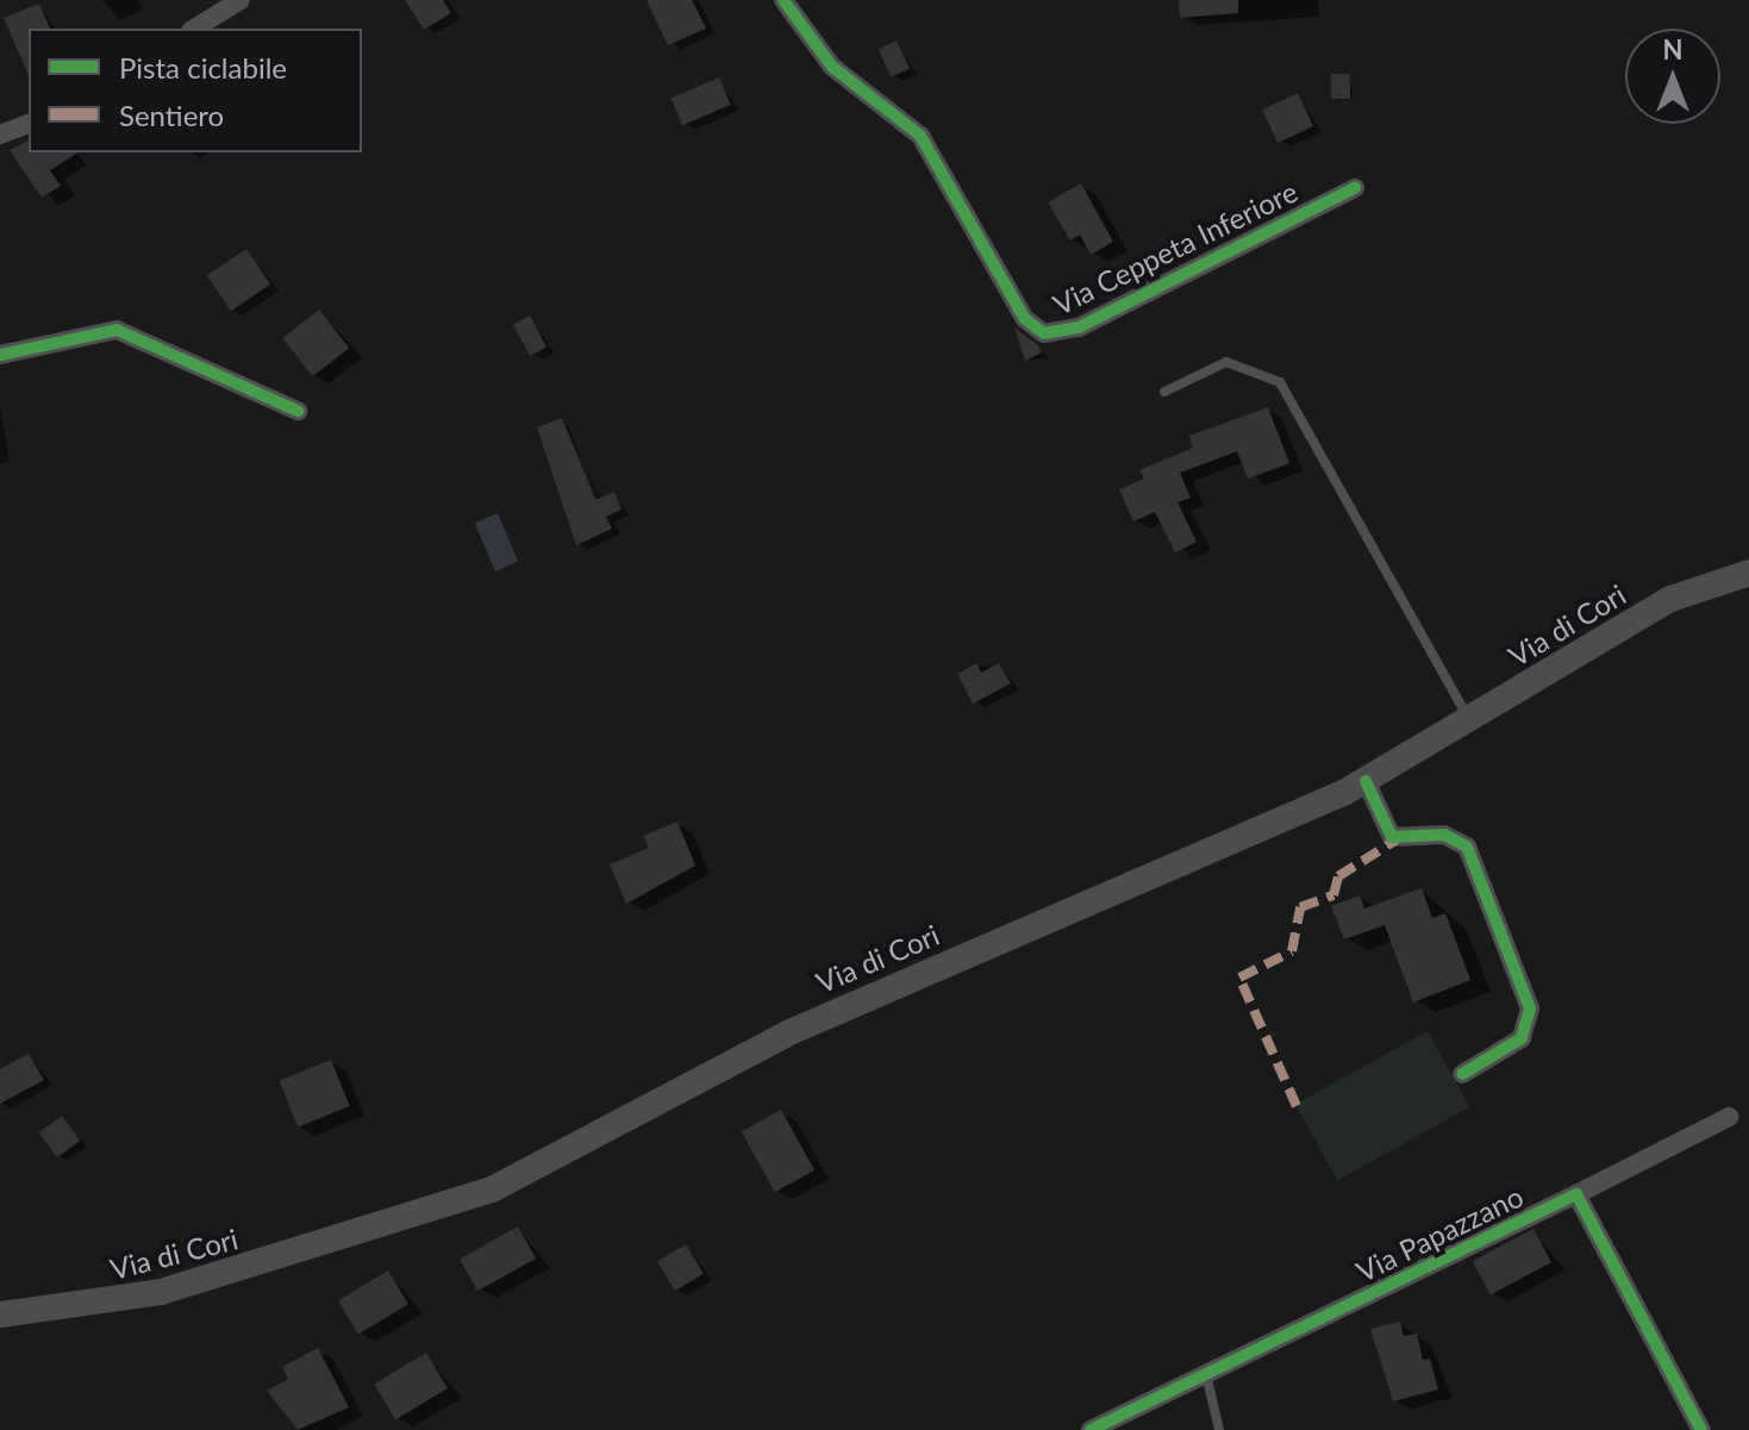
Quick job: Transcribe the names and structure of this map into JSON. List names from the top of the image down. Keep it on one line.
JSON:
{"streets":{"main road":["Via di Cori"],"street":["Via Ceppeta Inferiore","Via Papazzano"]},"legend":["Pista ciclabile","Sentiero"],"north":"top"}
